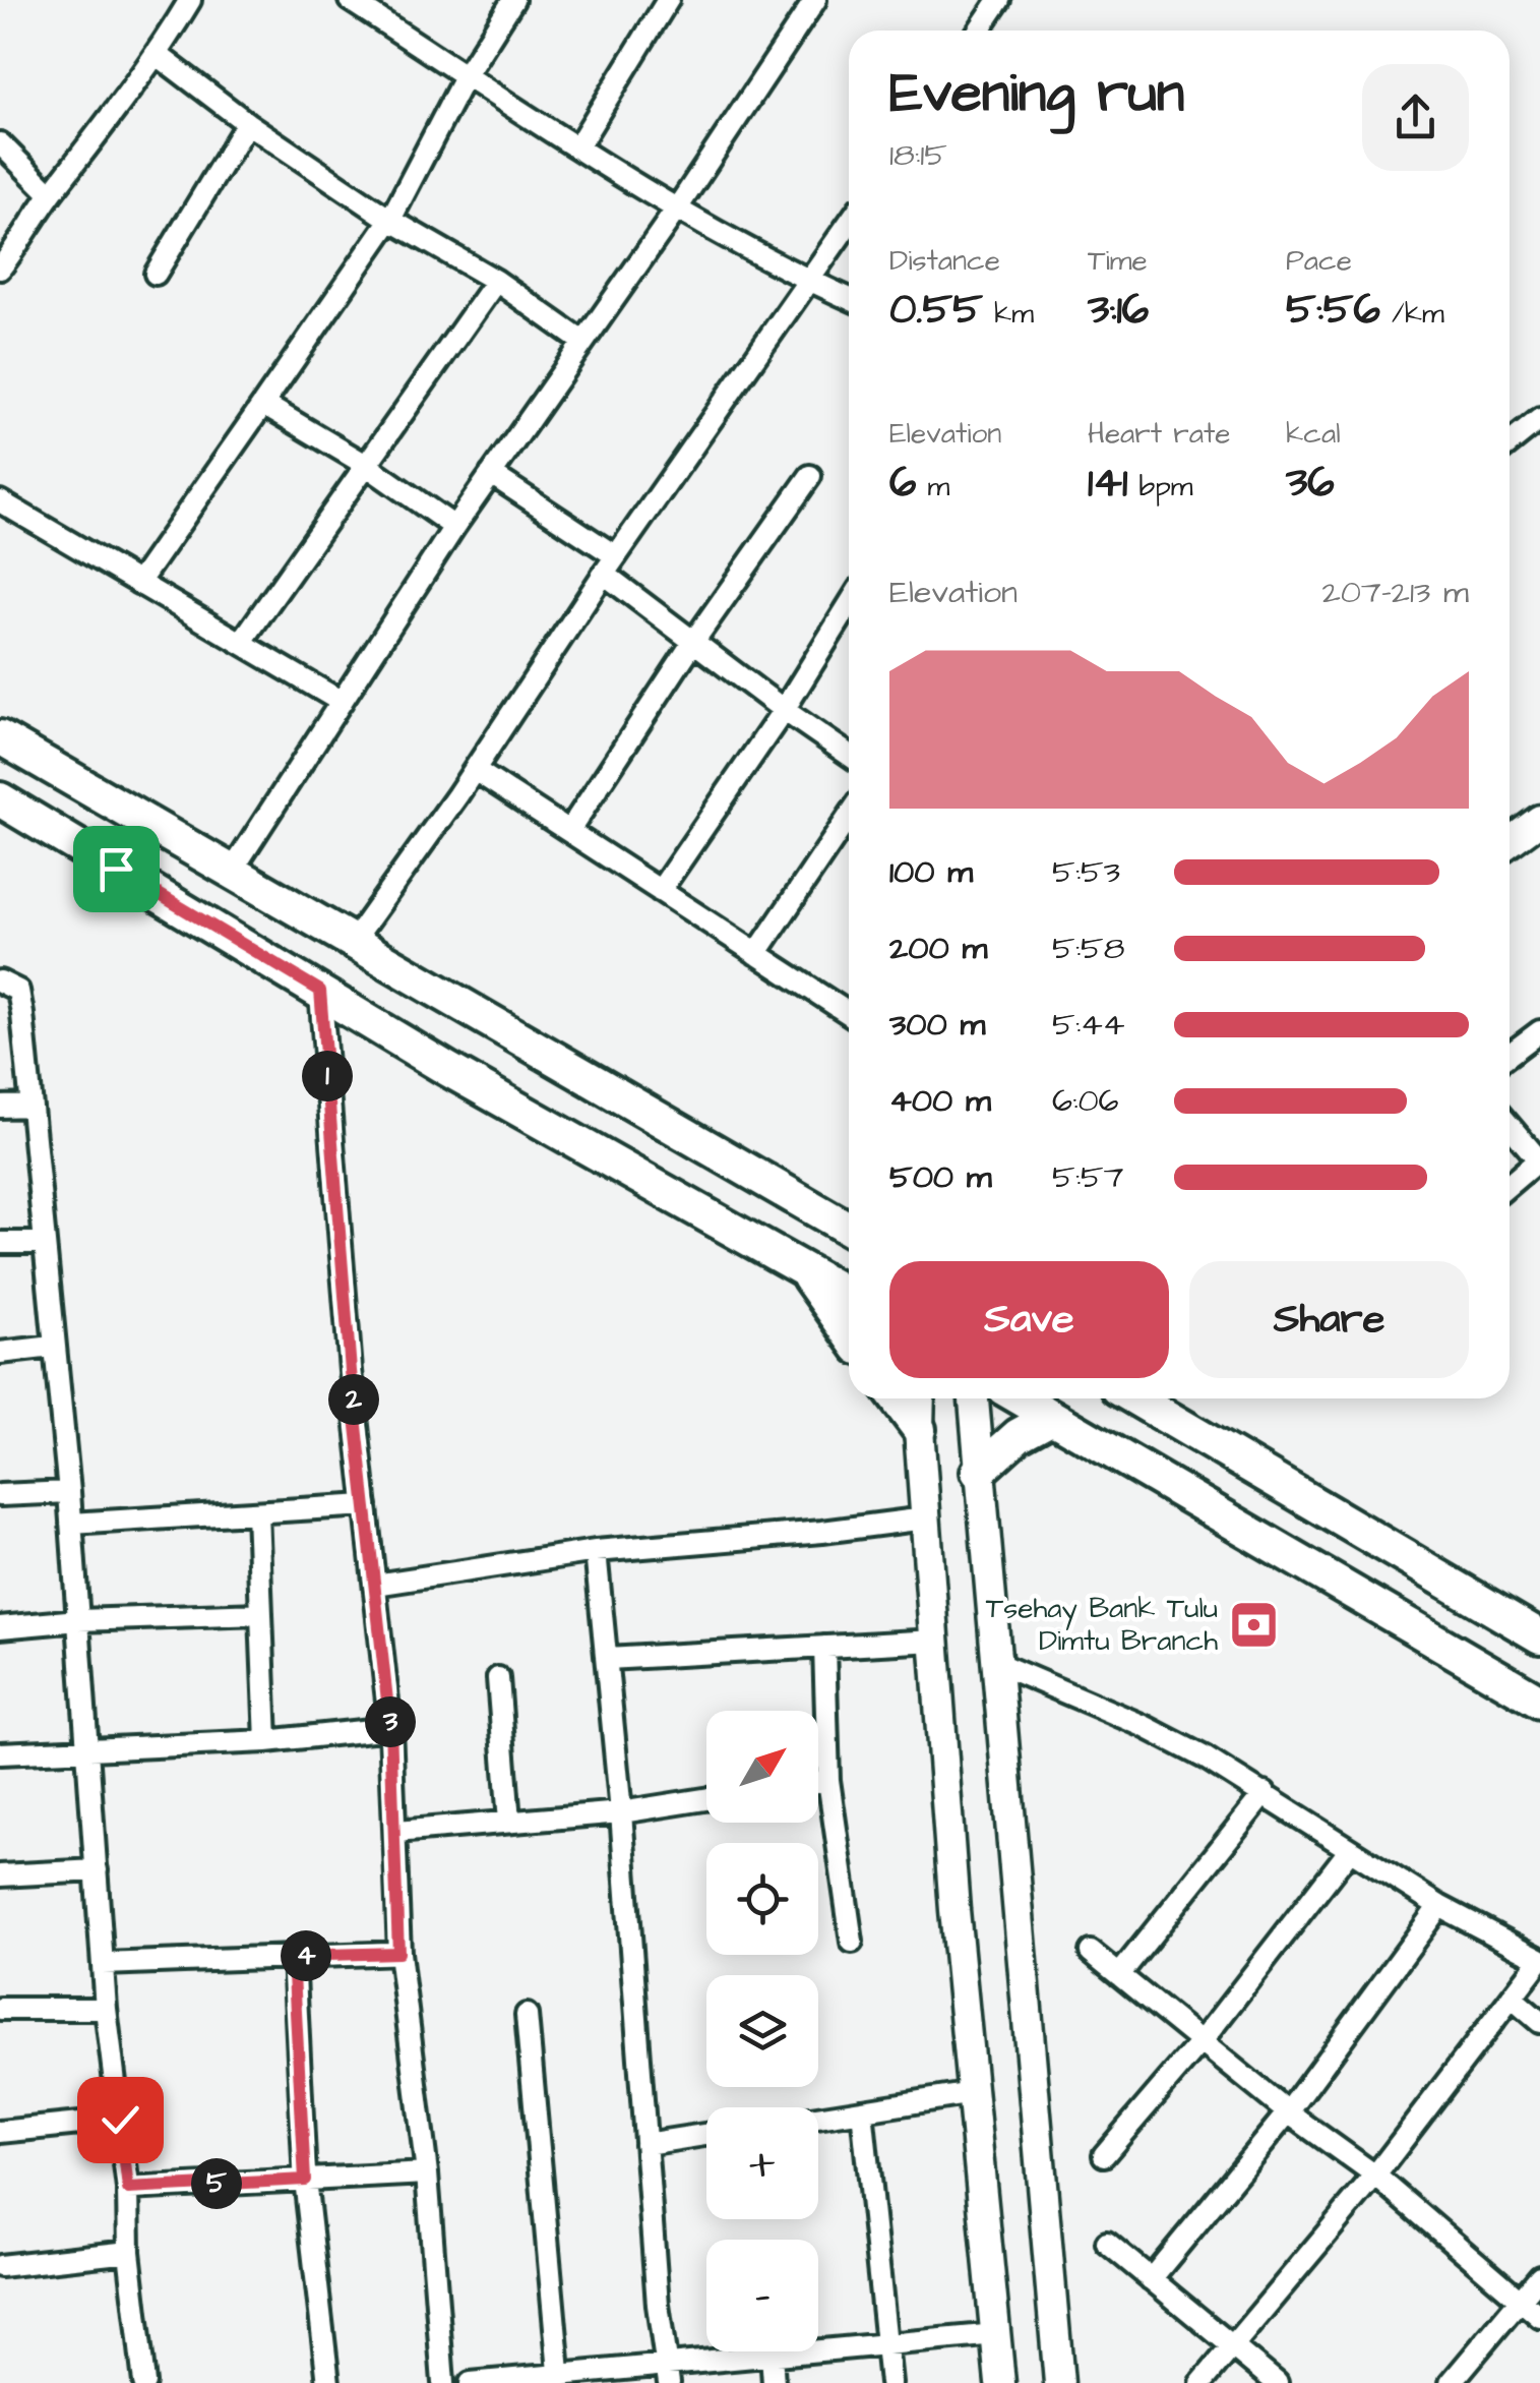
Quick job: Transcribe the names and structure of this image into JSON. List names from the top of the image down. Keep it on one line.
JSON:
{"places":{"bank":["Tsehay Bank Tulu Dimtu Branch"]},"north":"top right","page":{"heading":["Evening run","18:15"],"stats":[["Distance","0.55 km"],["Time","3:16"],["Pace","5:56 /km"],["Elevation","6 m"],["Heart rate","141 bpm"],["kcal","36"]],"chart":["Elevation","207–213 m"],"list":[{"name":"100 m","note":"5:53"},{"name":"200 m","note":"5:58"},{"name":"300 m","note":"5:44"},{"name":"400 m","note":"6:06"},{"name":"500 m","note":"5:57"}],"pins":["1","2","3","4","5"],"buttons":["Save","Share"],"map_buttons":["+","−"]}}
